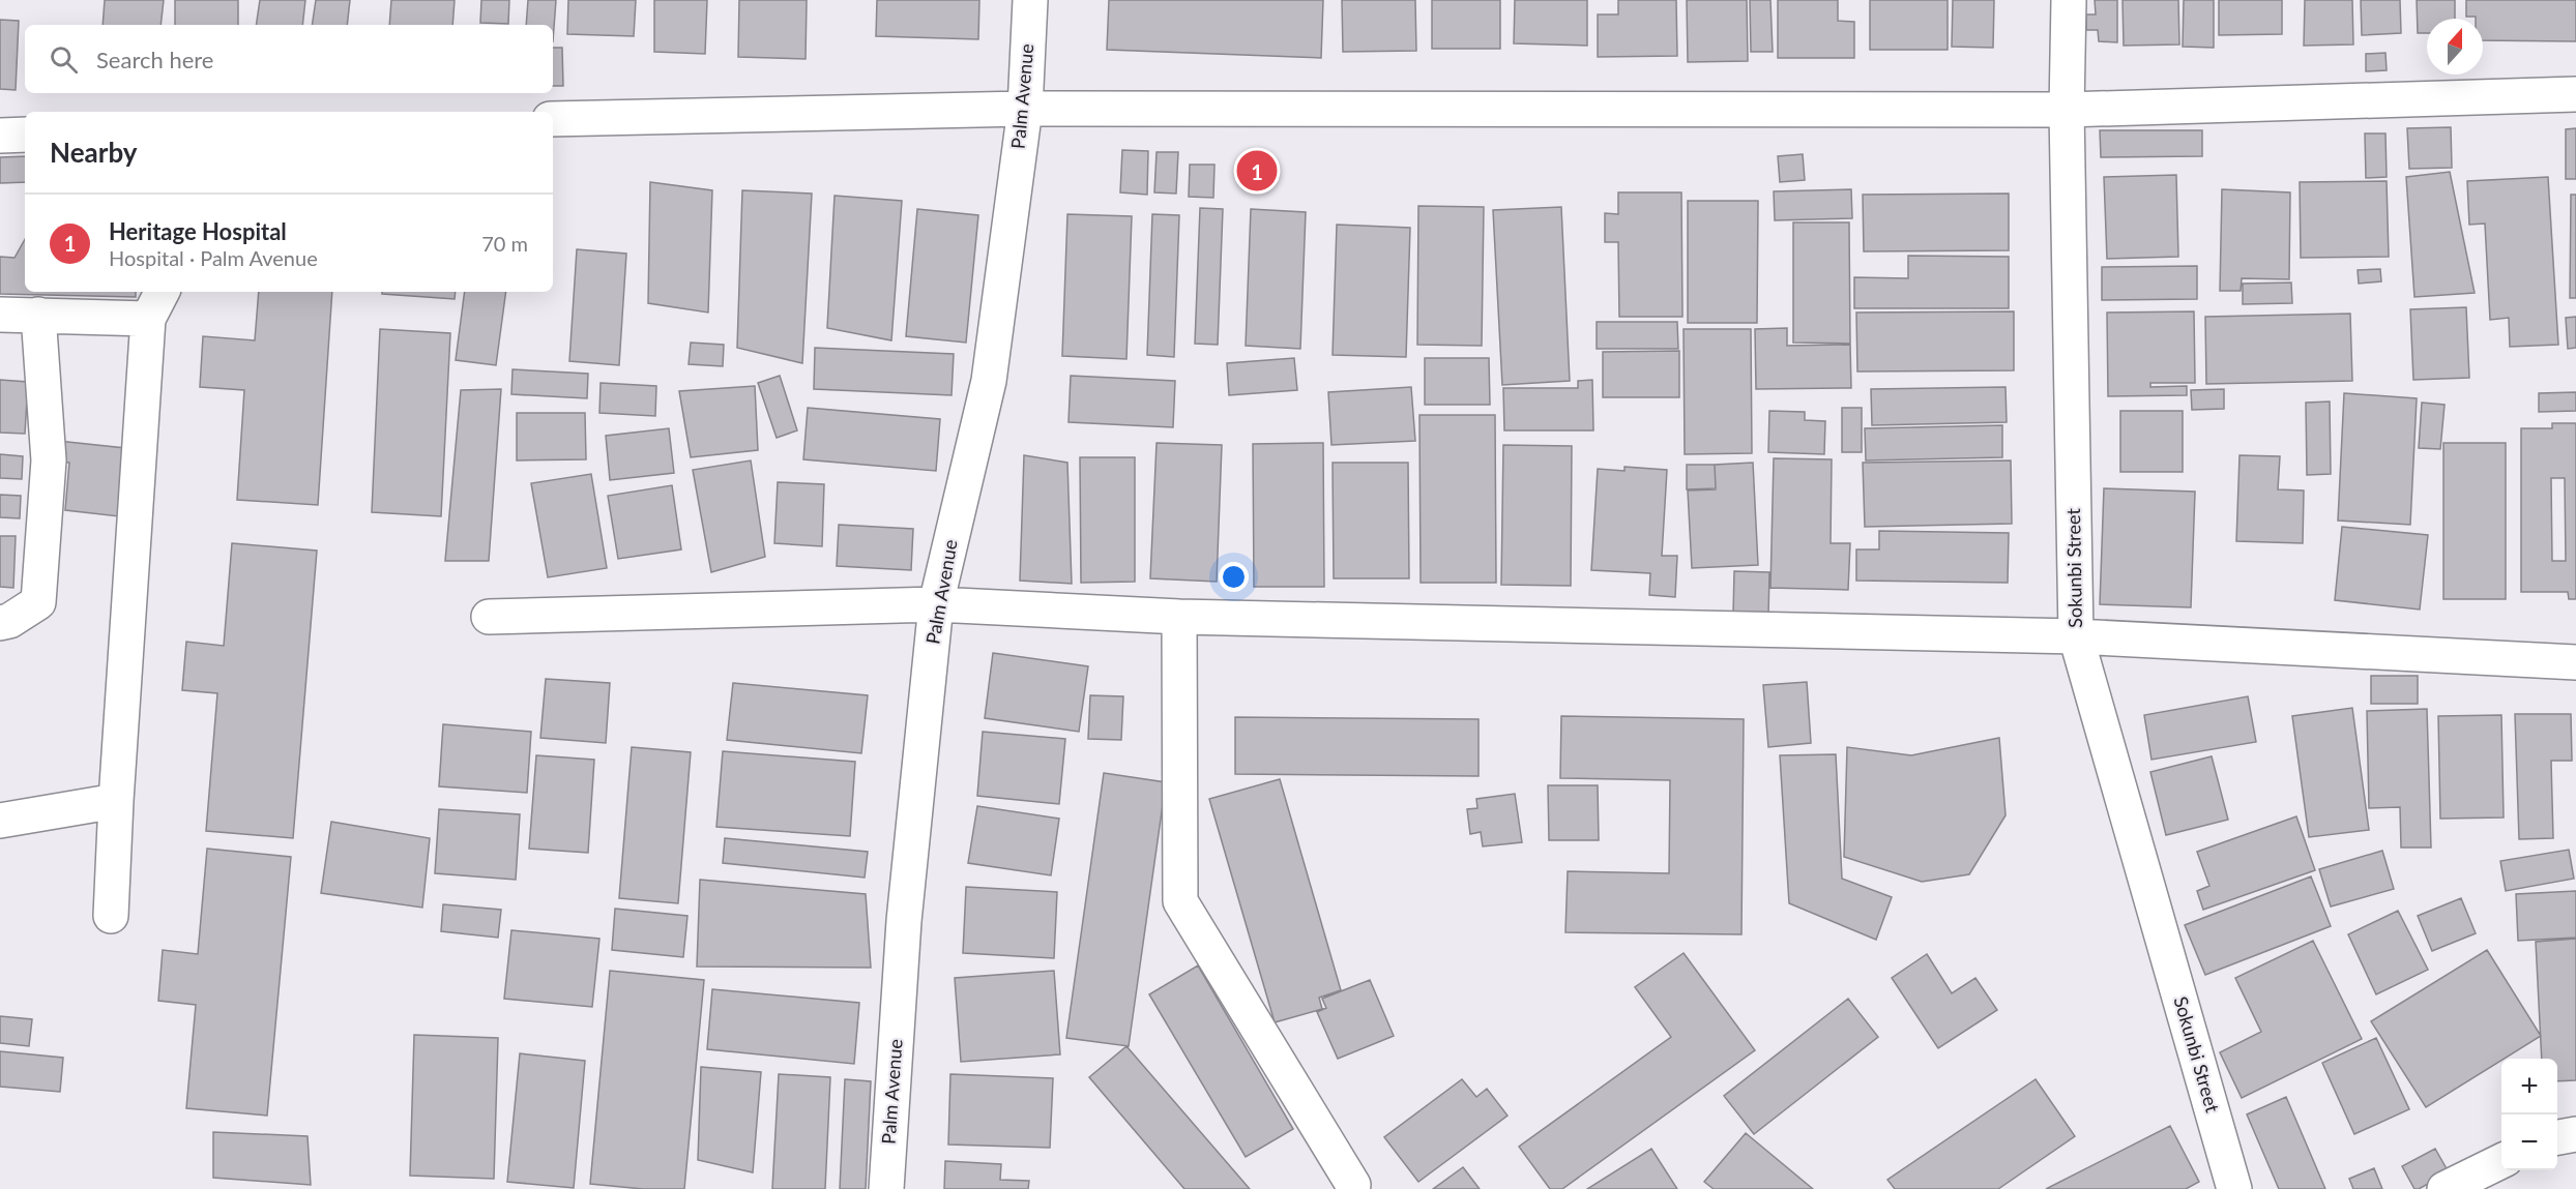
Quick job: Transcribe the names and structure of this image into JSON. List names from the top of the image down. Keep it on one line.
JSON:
{"streets":{"street":["Palm Avenue","Sokunbi Street"]},"north":"top","page":{"search":"Search here","heading":"Nearby","pins":"1","list":[{"mark":"1","name":"Heritage Hospital","note":"Hospital · Palm Avenue","value":"70 m"}],"map_buttons":["+","−"]}}
